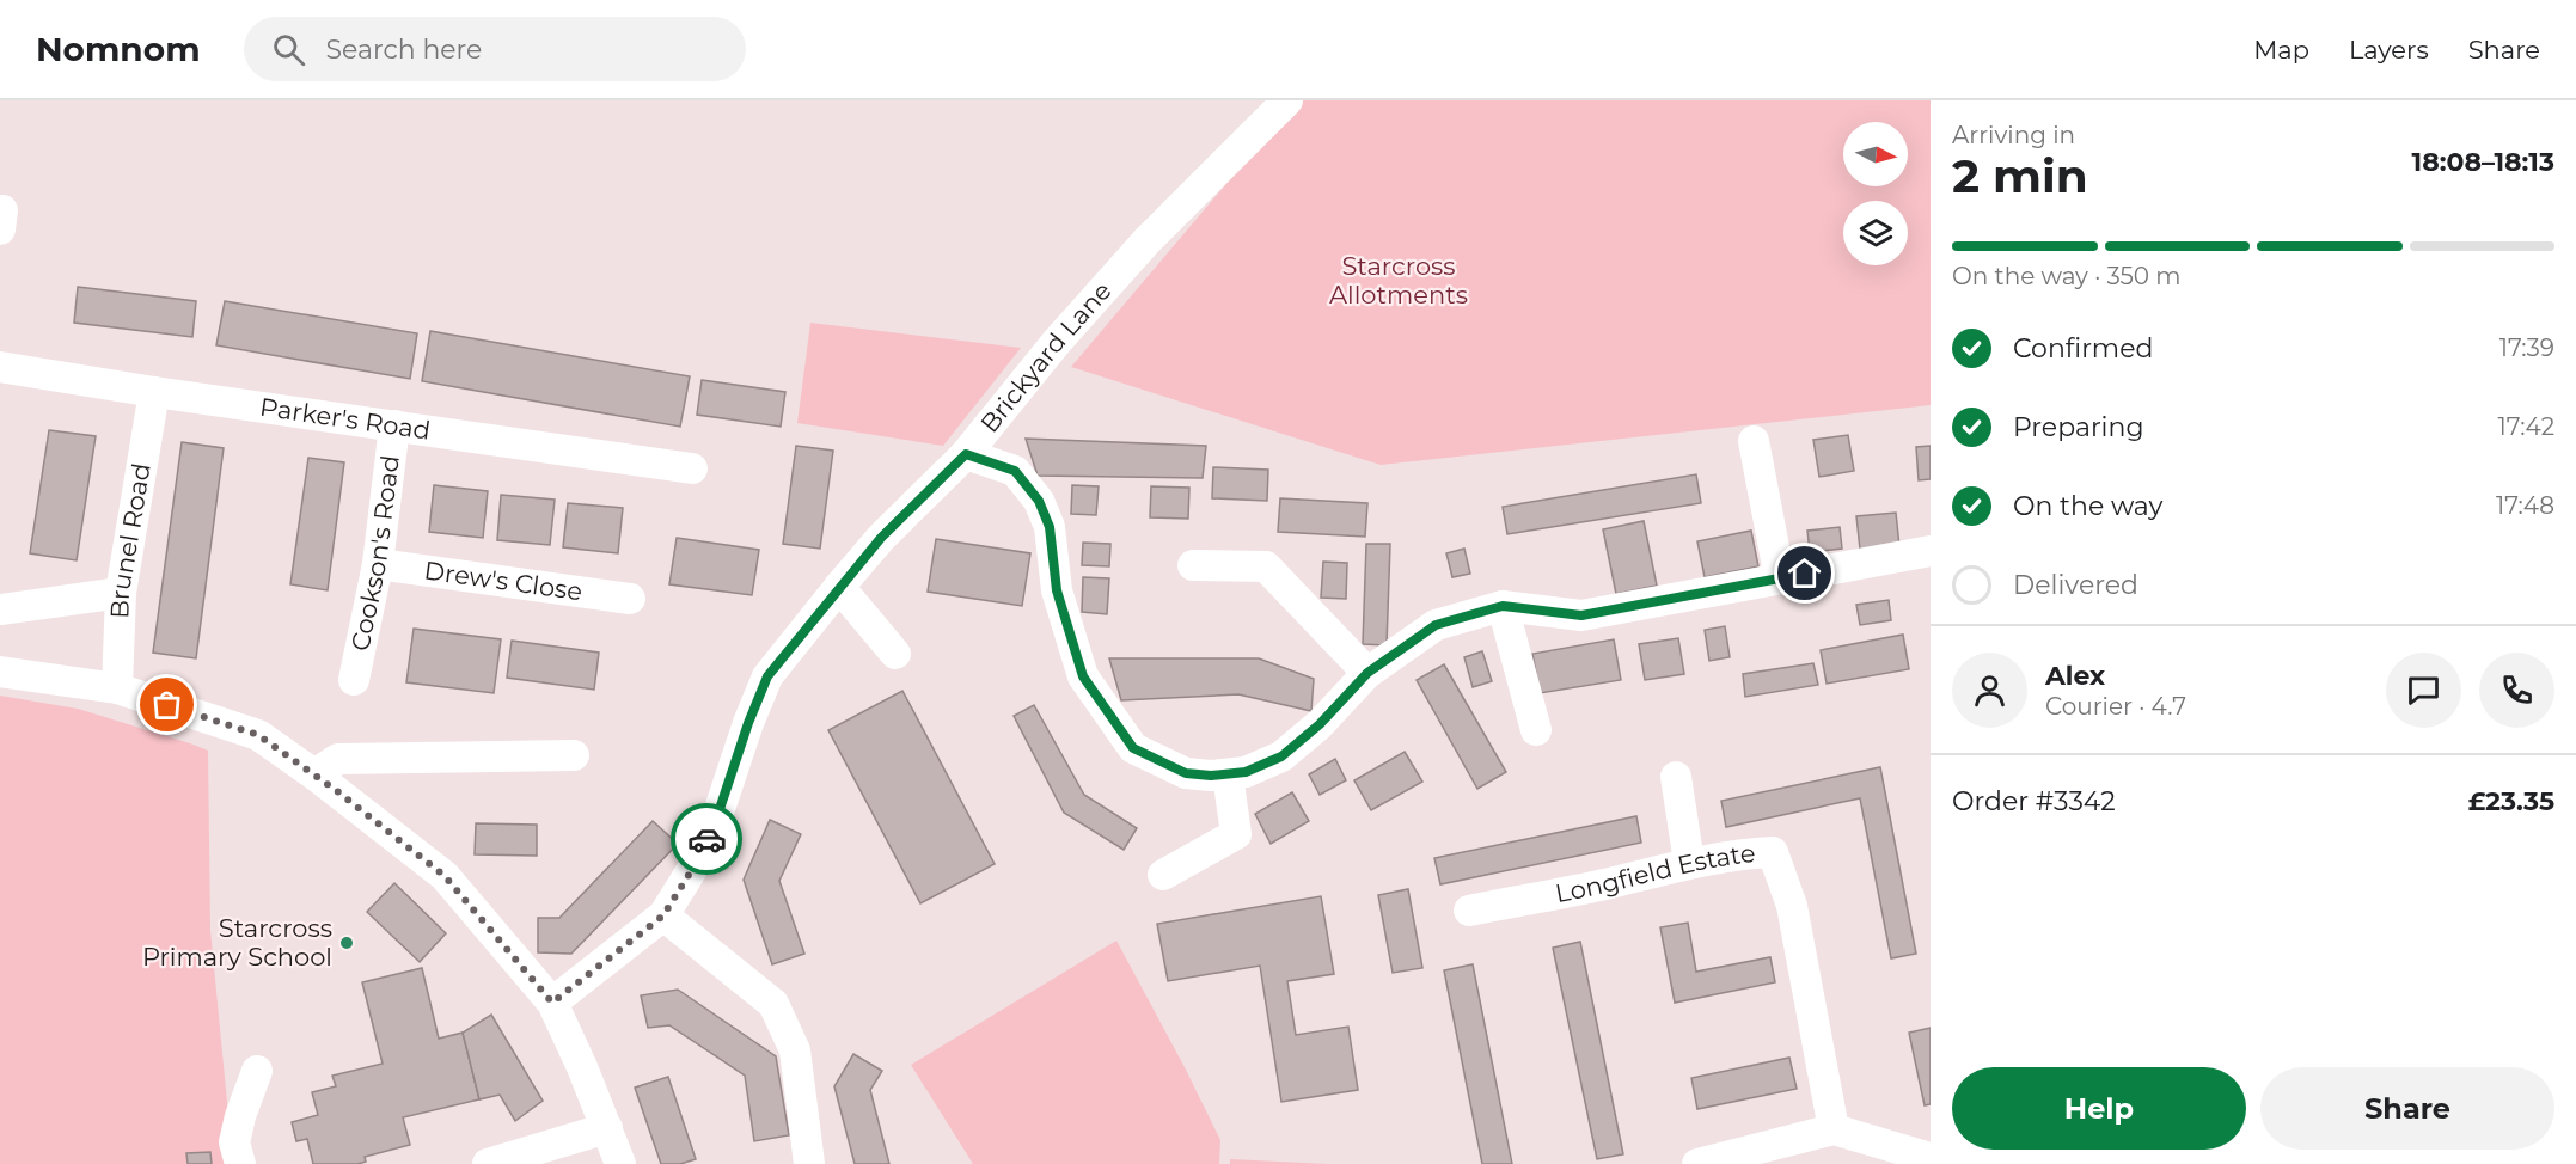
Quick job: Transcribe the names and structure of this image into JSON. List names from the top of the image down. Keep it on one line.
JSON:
{"streets":{"street":["Brickyard Lane","Parker's Road","Brunel Road","Cookson's Road","Drew's Close","Longfield Estate"]},"crossings":[["Parker's Road","Brunel Road"],["Parker's Road","Cookson's Road"],["Cookson's Road","Drew's Close"]],"parks":["Starcross Allotments"],"places":["Starcross Primary School"],"north":"right","page":{"header":"Nomnom","search":"Search here","nav":["Map","Layers","Share"],"heading":["2 min","Arriving in","18:08–18:13"],"panel":["Alex","Courier · 4.7","Order #3342","£23.35"],"bar":"On the way · 350 m","list":[["Confirmed","17:39"],["Preparing","17:42"],["On the way","17:48"],"Delivered"],"buttons":["Help","Share"]}}
